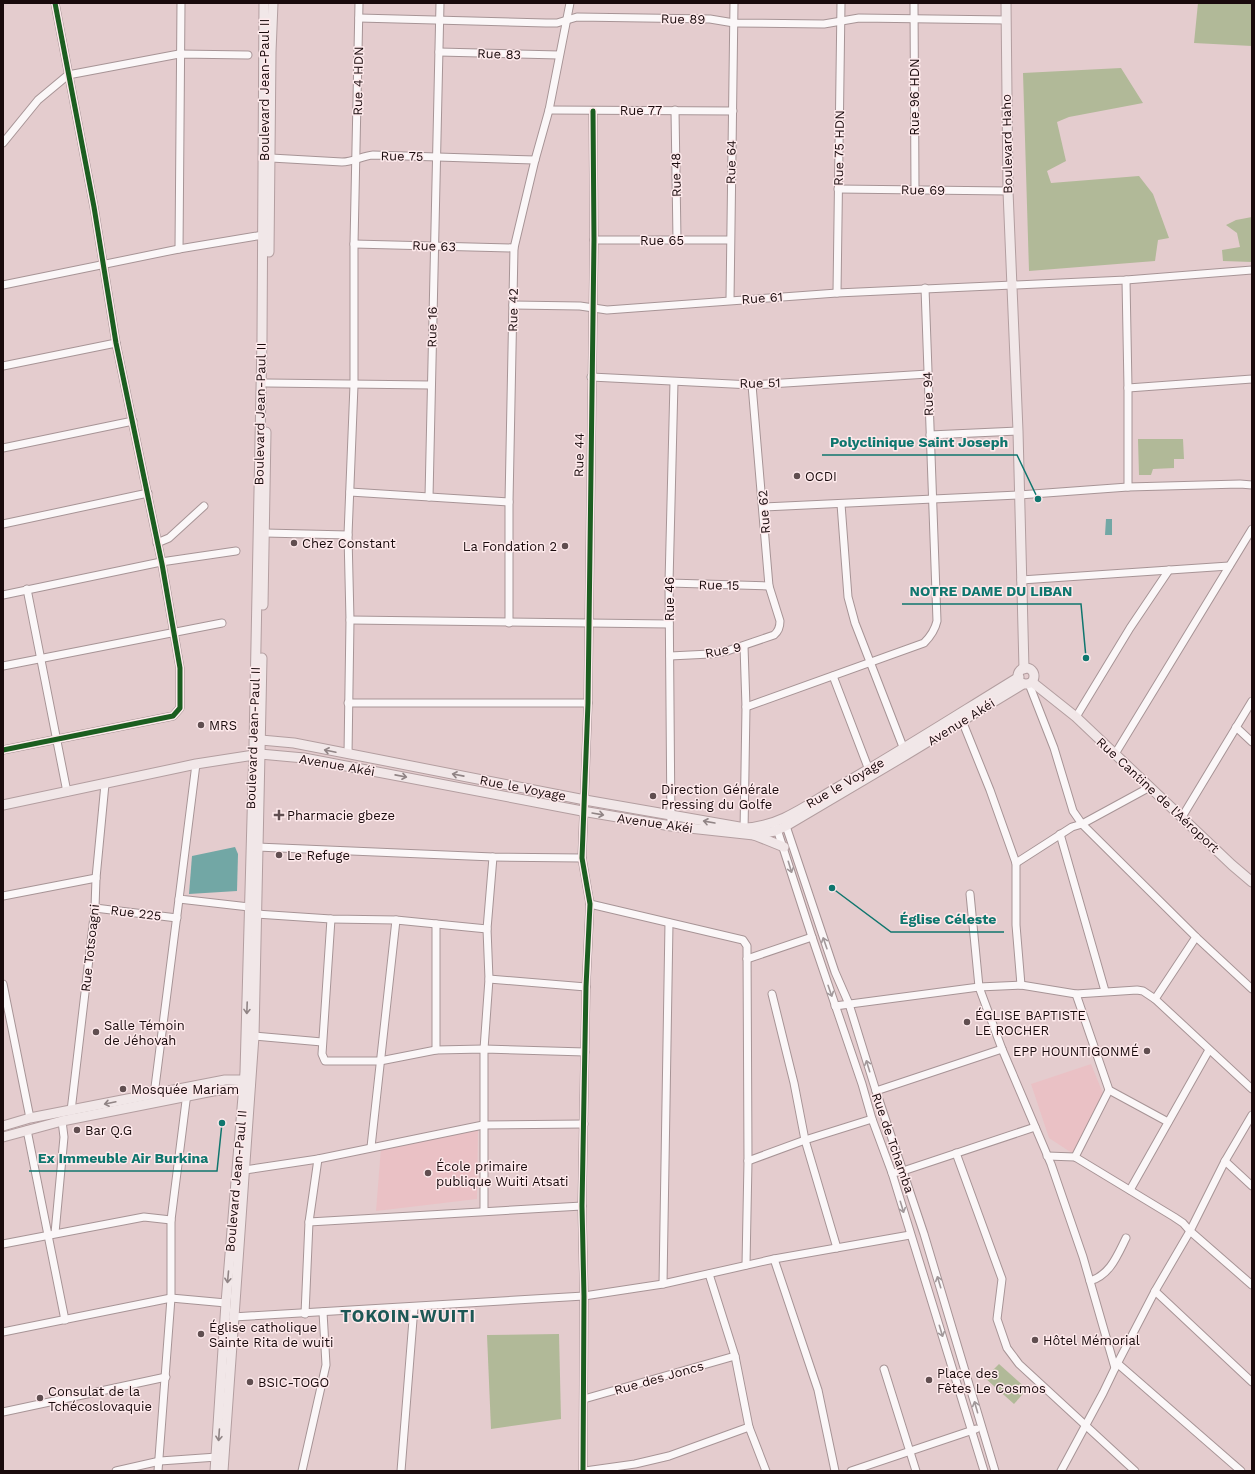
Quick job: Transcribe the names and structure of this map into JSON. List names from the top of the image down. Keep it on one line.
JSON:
{"streets":{"main road":["Boulevard Jean-Paul II","Boulevard Haho","Avenue Akéi","Rue le Voyage","Rue Cantine de l'Aéroport"],"street":["Rue 89","Rue 83","Rue 4 HDN","Rue 96 HDN","Rue 77","Rue 75 HDN","Rue 75","Rue 64","Rue 48","Rue 69","Rue 65","Rue 63","Rue 61","Rue 42","Rue 16","Rue 51","Rue 94","Rue 44","Rue 62","Rue 15","Rue 46","Rue 9","Rue 225","Rue Totsoagni","Rue de Tchamba","Rue des Joncs"]},"crossings":[["Rue 89","Rue 4 HDN"],["Rue 89","Rue 96 HDN"],["Rue 89","Boulevard Haho"],["Rue 89","Rue 75 HDN"],["Rue 89","Rue 64"],["Rue 89","Rue 42"],["Rue 89","Rue 16"],["Rue 83","Rue 42"],["Rue 83","Rue 16"],["Rue 4 HDN","Rue 75"],["Rue 4 HDN","Rue 63"],["Rue 4 HDN","Rue le Voyage"],["Boulevard Jean-Paul II","Rue 75"],["Boulevard Jean-Paul II","Avenue Akéi"],["Boulevard Jean-Paul II","Rue le Voyage"],["Rue 96 HDN","Rue 69"],["Rue 77","Rue 64"],["Rue 77","Rue 48"],["Rue 77","Rue 42"],["Rue 77","Rue 44"],["Boulevard Haho","Rue 69"],["Boulevard Haho","Rue 61"],["Rue 75 HDN","Rue 69"],["Rue 75 HDN","Rue 61"],["Rue 75","Rue 42"],["Rue 75","Rue 16"],["Rue 64","Rue 65"],["Rue 64","Rue 61"],["Rue 48","Rue 65"],["Rue 65","Rue 44"],["Rue 63","Rue 42"],["Rue 63","Rue 16"],["Rue 61","Rue 42"],["Rue 61","Rue 94"],["Rue 61","Rue 44"],["Rue 51","Rue 94"],["Rue 51","Rue 44"],["Rue 51","Rue 62"],["Rue 51","Rue 46"],["Rue 44","Avenue Akéi"],["Rue 44","Rue le Voyage"],["Rue 44","Rue des Joncs"],["Rue 62","Rue 15"],["Rue 62","Rue 9"],["Rue 15","Rue 46"],["Rue 46","Rue 9"],["Rue 46","Avenue Akéi"],["Rue 46","Rue le Voyage"],["Avenue Akéi","Rue le Voyage"],["Avenue Akéi","Rue Totsoagni"],["Avenue Akéi","Rue de Tchamba"],["Rue le Voyage","Rue Cantine de l'Aéroport"],["Rue le Voyage","Rue de Tchamba"],["Rue 225","Rue Totsoagni"]],"one_way":["Avenue Akéi","Rue le Voyage"],"districts":["TOKOIN-WUITI"],"places":{"other":["OCDI","Polyclinique Saint Joseph","Chez Constant","La Fondation 2","NOTRE DAME DU LIBAN","MRS","Direction Générale Pressing du Golfe","Le Refuge","Église Céleste","ÉGLISE BAPTISTE LE ROCHER","Salle Témoin de Jéhovah","EPP HOUNTIGONMÉ","Mosquée Mariam","Ex Immeuble Air Burkina","Bar Q.G","École primaire publique Wuiti Atsati","Église catholique Sainte Rita de wuiti","Hôtel Mémorial","Place des Fêtes Le Cosmos","BSIC-TOGO","Consulat de la Tchécoslovaquie"],"health":["Pharmacie gbeze"]}}
